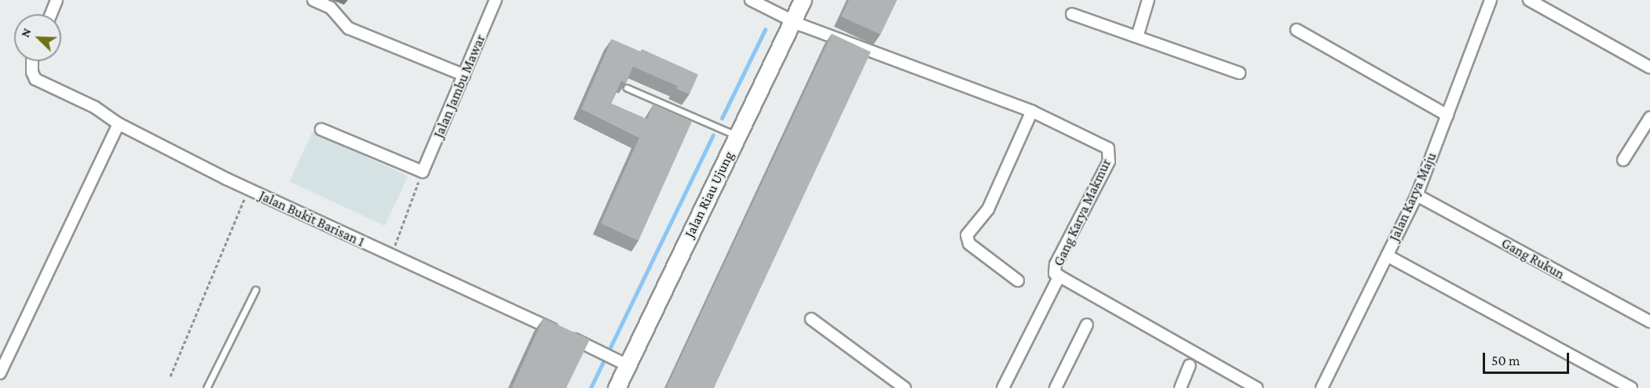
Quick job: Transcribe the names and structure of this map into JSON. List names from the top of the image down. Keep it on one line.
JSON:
{"streets":{"main road":["Jalan Riau Ujung"],"street":["Jalan Jambu Mawar","Jalan Karya Maju","Gang Karya Makmur","Jalan Bukit Barisan 1","Gang Rukun"]},"crossings":[["Jalan Riau Ujung","Gang Karya Makmur"],["Jalan Riau Ujung","Jalan Bukit Barisan 1"],["Jalan Karya Maju","Gang Rukun"]],"scale_bar":"50 m","north":"top left"}
